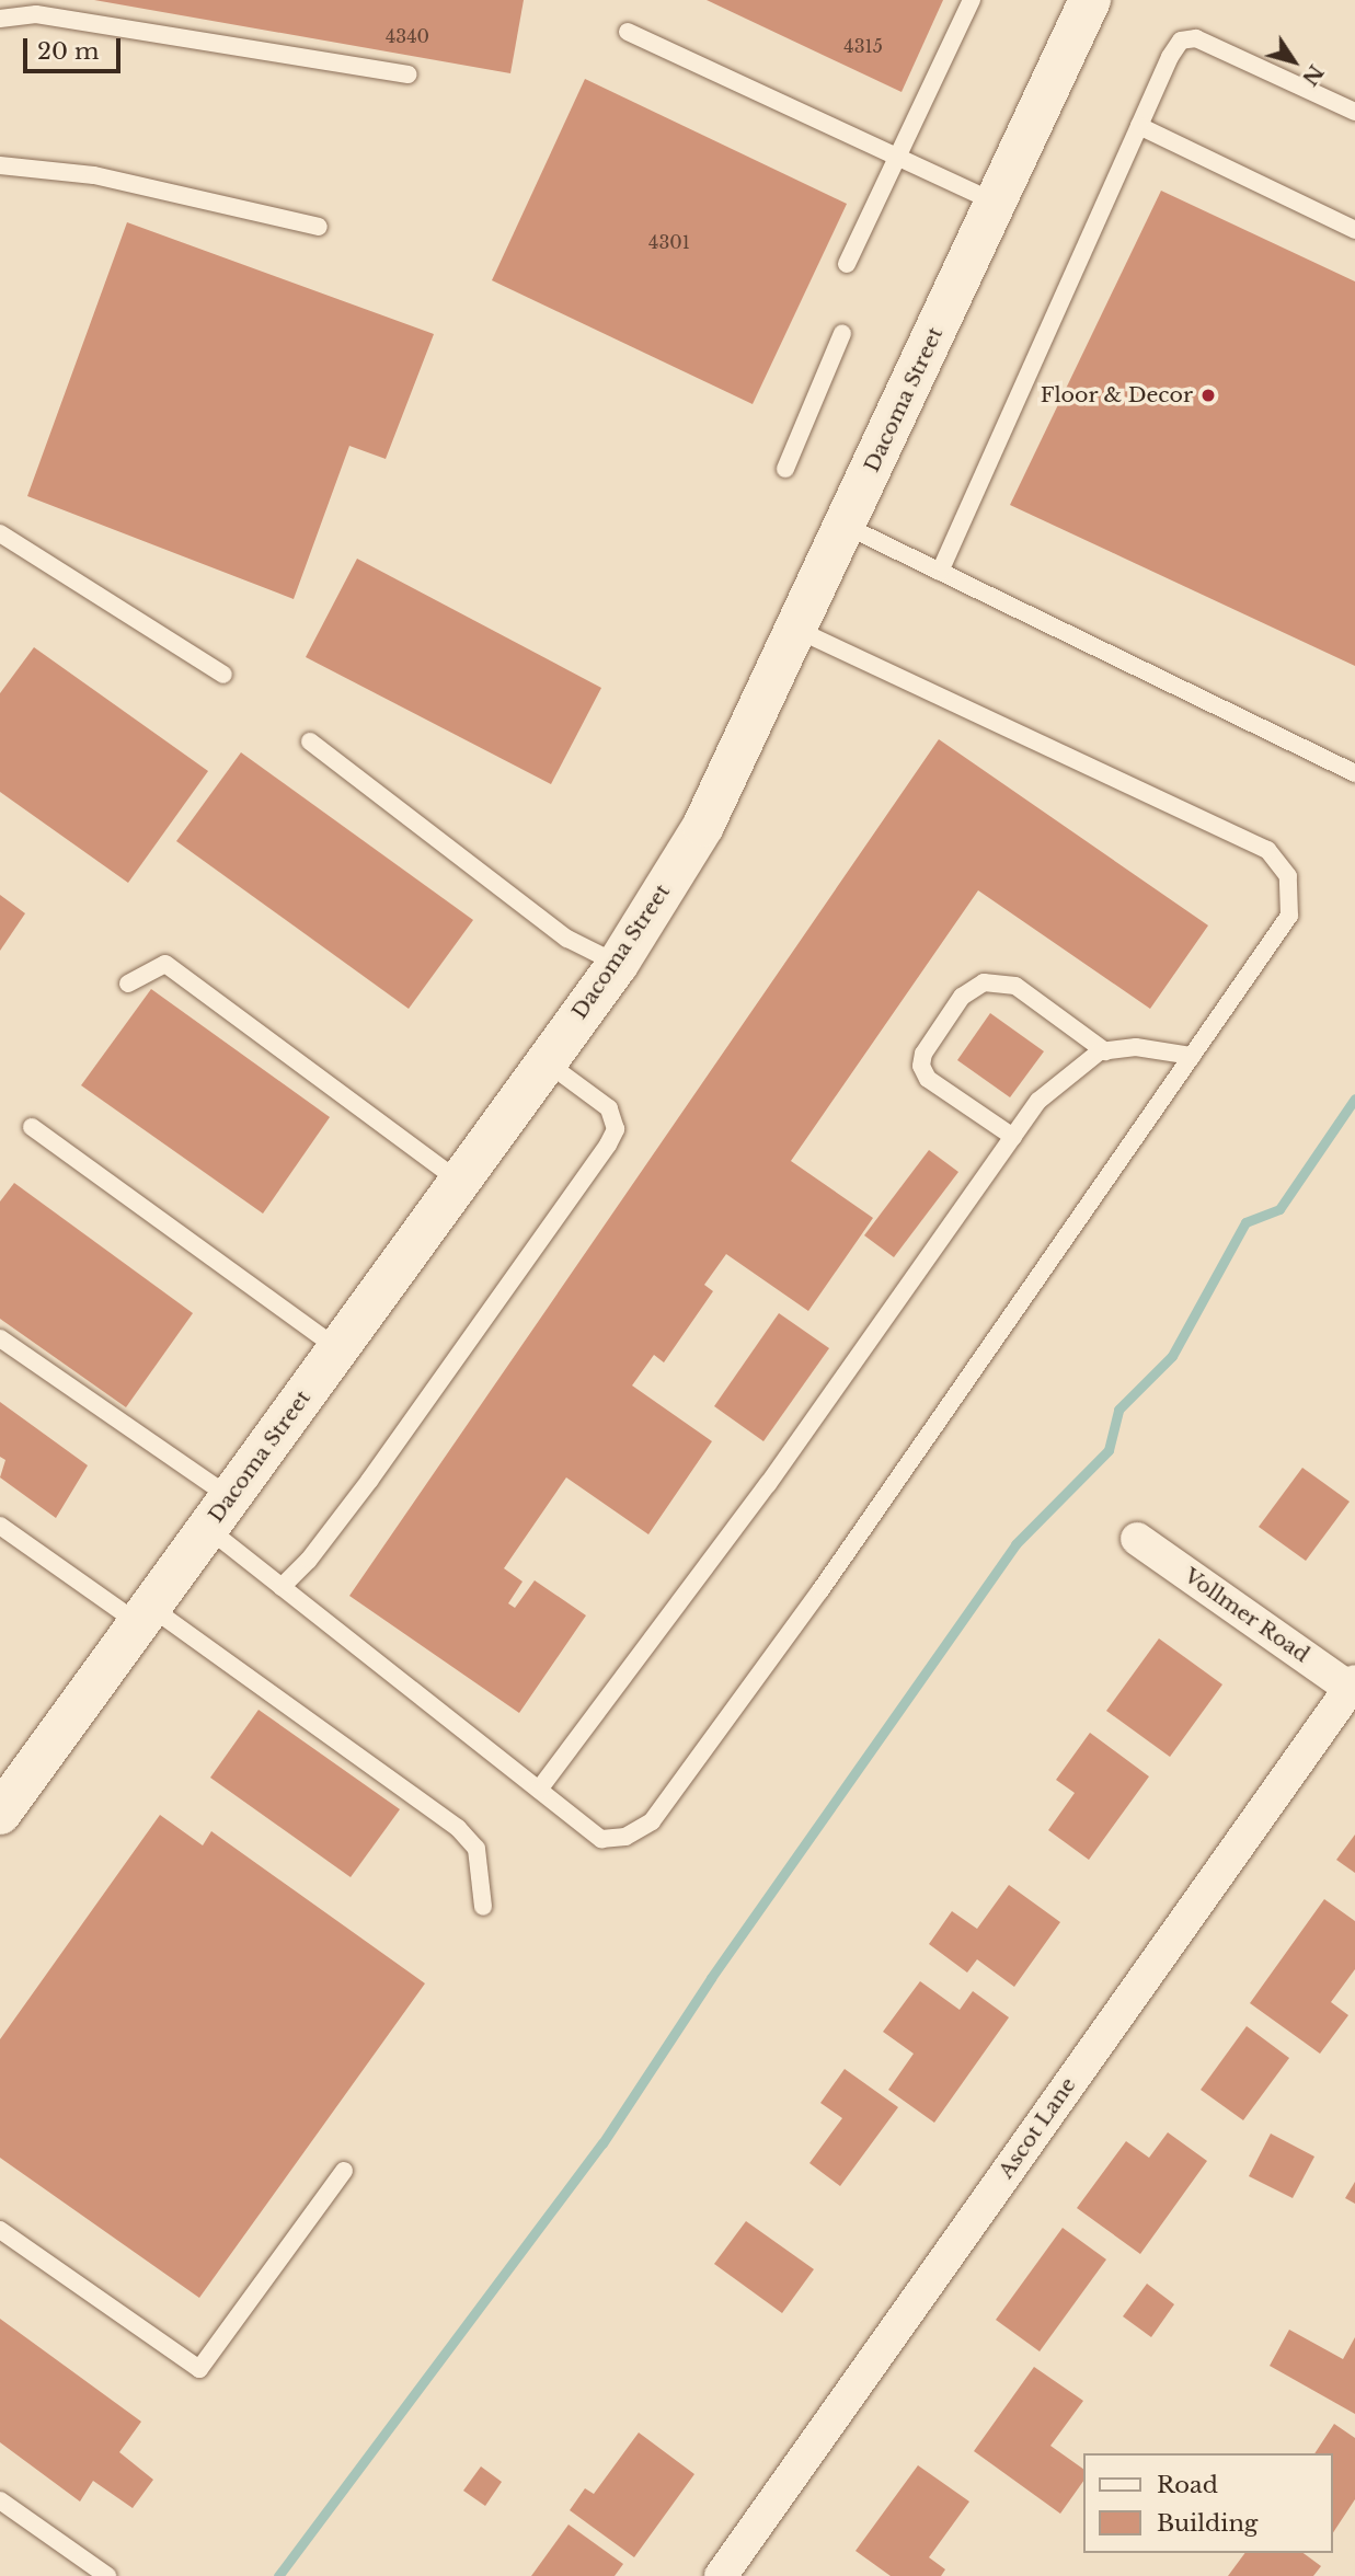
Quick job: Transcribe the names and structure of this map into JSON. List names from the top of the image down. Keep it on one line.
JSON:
{"streets":{"main road":["Dacoma Street"],"street":["Vollmer Road","Ascot Lane"]},"crossings":[["Vollmer Road","Ascot Lane"]],"places":["Floor & Decor"],"house_numbers":["4340","4315","4301"],"legend":["Road","Building"],"scale_bar":"20 m","north":"bottom right"}
